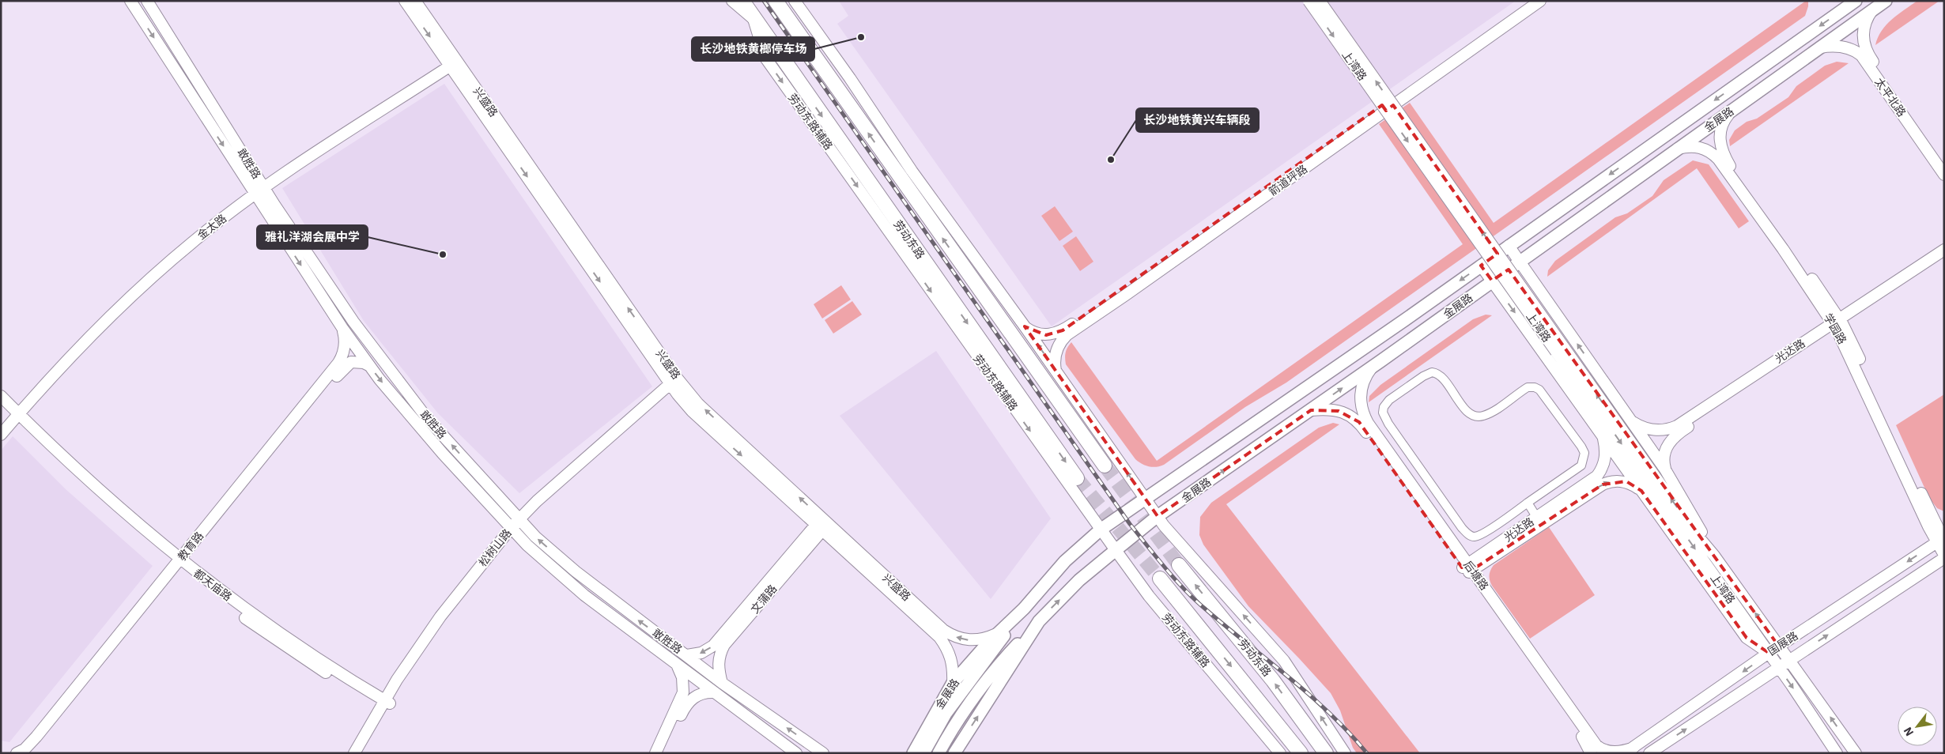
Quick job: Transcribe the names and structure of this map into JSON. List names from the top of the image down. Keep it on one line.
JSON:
{"streets":{"highway":["劳动东路"],"main road":["金展路"],"street":["上湾路","太平北路","兴盛路","劳动东路辅路","敢胜路","箭道坪路","金太路","学园路","光达路","教育路","松树山路","后塘路","都天庙路","文蒲路","国展路"]},"crossings":[["上湾路","金展路"],["上湾路","光达路"],["上湾路","国展路"],["太平北路","金展路"],["兴盛路","金展路"],["兴盛路","金太路"],["兴盛路","松树山路"],["兴盛路","文蒲路"],["金展路","劳动东路辅路"],["金展路","学园路"],["金展路","后塘路"],["劳动东路辅路","劳动东路"],["敢胜路","金太路"],["敢胜路","教育路"],["敢胜路","松树山路"],["敢胜路","文蒲路"],["金太路","都天庙路"],["学园路","光达路"],["学园路","国展路"],["光达路","后塘路"],["教育路","都天庙路"],["松树山路","都天庙路"],["后塘路","国展路"]],"places":["长沙地铁黄榔停车场","长沙地铁黄兴车辆段","雅礼洋湖会展中学"],"north":"bottom left"}
